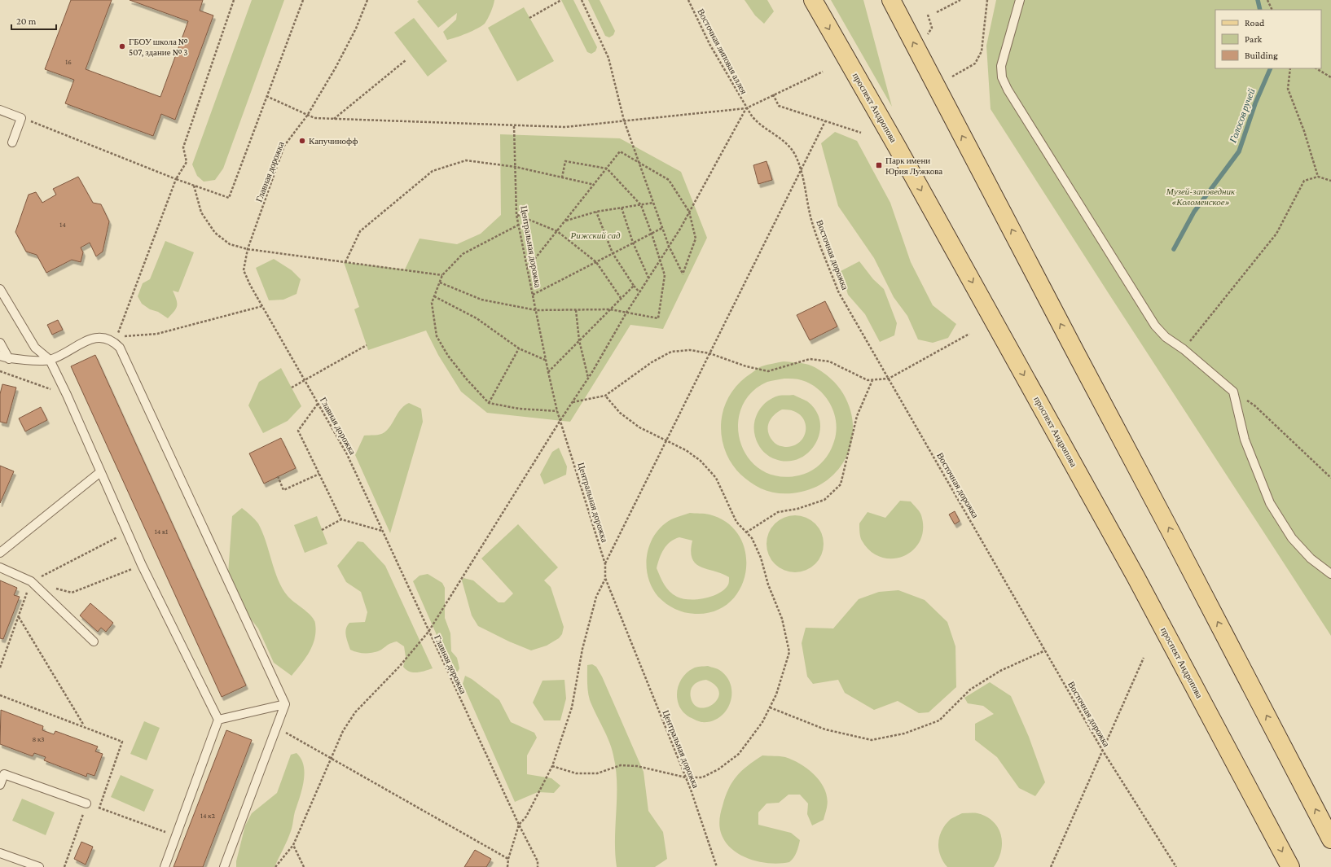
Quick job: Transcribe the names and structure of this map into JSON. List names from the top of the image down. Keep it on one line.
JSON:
{"streets":{"main road":["проспект Андропова"],"path":["Восточная липовая аллея","Главная дорожка","Центральная дорожка","Восточная дорожка"]},"crossings":[["Восточная липовая аллея","Восточная дорожка"]],"water":["Голосов ручей"],"parks":["Музей-заповедник «Коломенское»","Рижский сад"],"places":{"other":["ГБОУ школа № 507, здание № 3","Капучинофф"],"transit":["Парк имени Юрия Лужкова"]},"house_numbers":["16","14","14 к1","8 к3","14 к2"],"legend":["Road","Park","Building"],"scale_bar":"20 m"}
